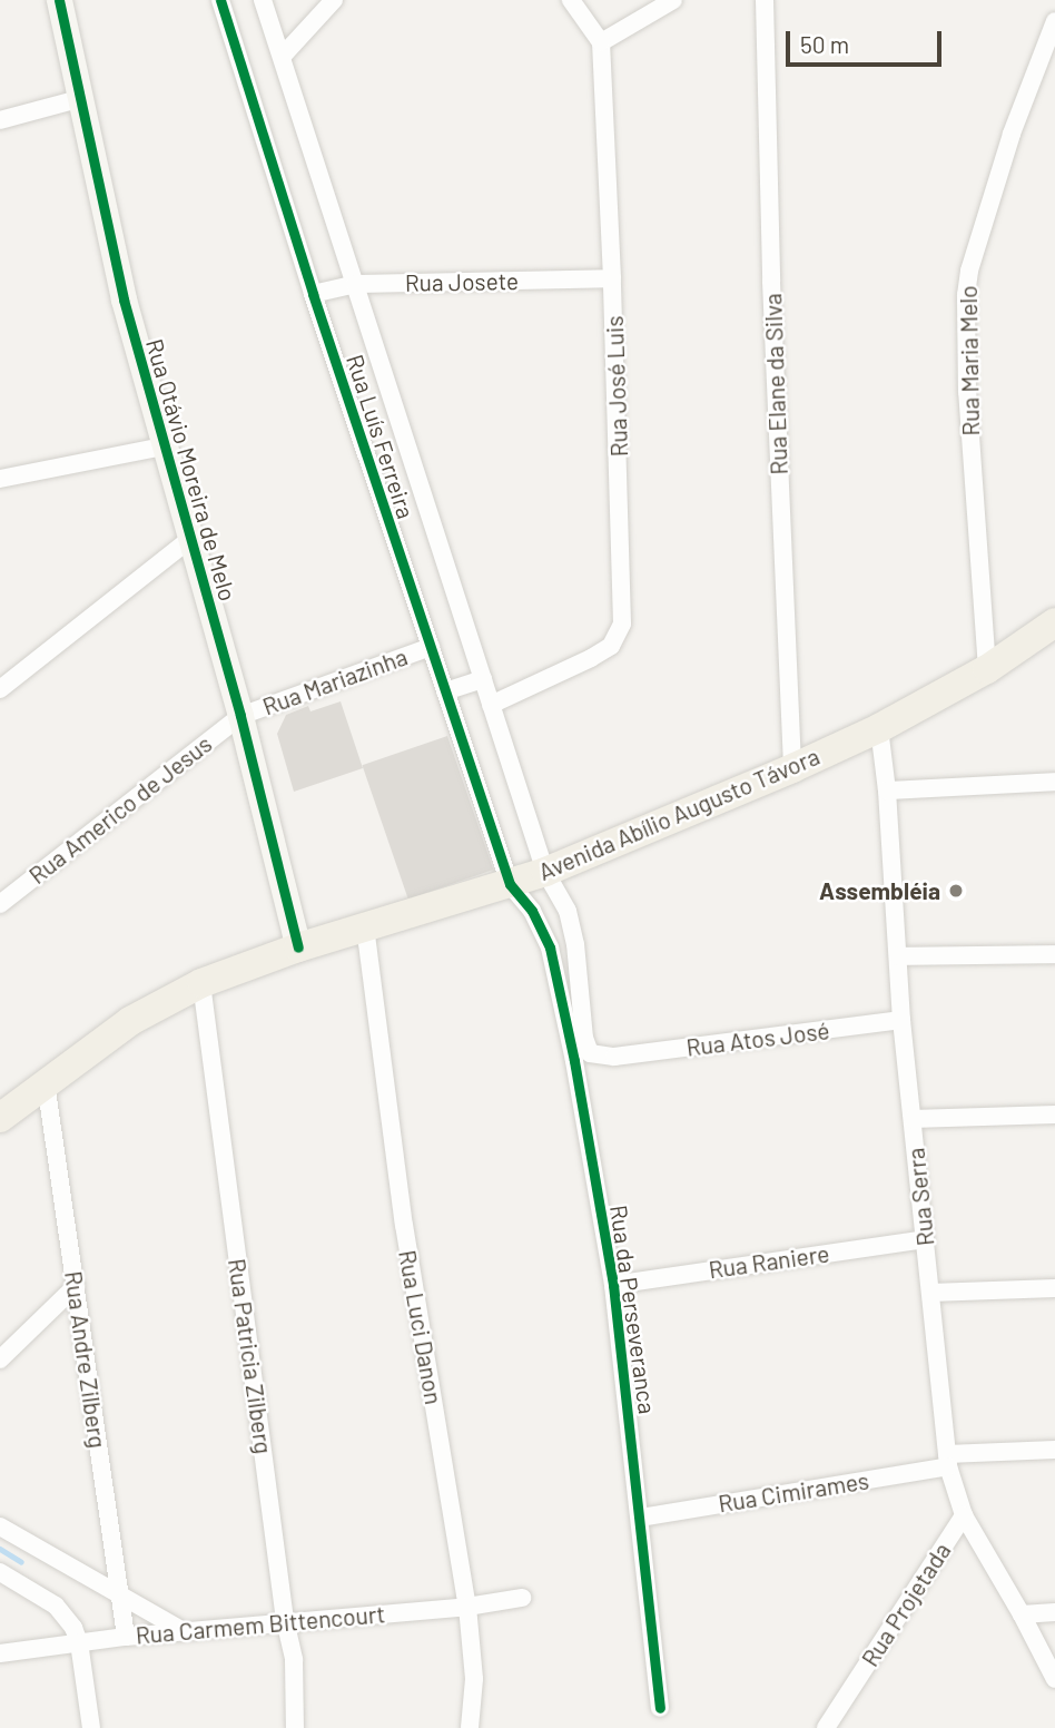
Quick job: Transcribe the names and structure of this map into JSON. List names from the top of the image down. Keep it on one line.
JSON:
{"streets":{"main road":["Avenida Abílio Augusto Távora"],"street":["Rua Josete","Rua Maria Melo","Rua Elane da Silva","Rua José Luis","Rua Luís Ferreira","Rua Otávio Moreira de Melo","Rua Mariazinha","Rua Americo de Jesus","Rua Atos José","Rua Serra","Rua Raniere","Rua da Perseveranca","Rua Luci Danon","Rua Patricia Zilberg","Rua Andre Zilberg","Rua Cimirames","Rua Projetada","Rua Carmem Bittencourt"]},"crossings":[["Rua Josete","Rua José Luis"],["Rua Josete","Rua Luís Ferreira"],["Rua Maria Melo","Avenida Abílio Augusto Távora"],["Rua Elane da Silva","Avenida Abílio Augusto Távora"],["Rua José Luis","Rua Luís Ferreira"],["Rua Luís Ferreira","Rua Mariazinha"],["Rua Luís Ferreira","Avenida Abílio Augusto Távora"],["Rua Luís Ferreira","Rua Atos José"],["Rua Luís Ferreira","Rua da Perseveranca"],["Rua Otávio Moreira de Melo","Rua Mariazinha"],["Rua Otávio Moreira de Melo","Rua Americo de Jesus"],["Rua Otávio Moreira de Melo","Avenida Abílio Augusto Távora"],["Rua Mariazinha","Rua Americo de Jesus"],["Avenida Abílio Augusto Távora","Rua Serra"],["Avenida Abílio Augusto Távora","Rua da Perseveranca"],["Avenida Abílio Augusto Távora","Rua Luci Danon"],["Avenida Abílio Augusto Távora","Rua Patricia Zilberg"],["Avenida Abílio Augusto Távora","Rua Andre Zilberg"],["Rua Atos José","Rua Serra"],["Rua Serra","Rua Raniere"],["Rua Serra","Rua Cimirames"],["Rua Serra","Rua Projetada"],["Rua Raniere","Rua da Perseveranca"],["Rua da Perseveranca","Rua Cimirames"],["Rua Luci Danon","Rua Carmem Bittencourt"],["Rua Patricia Zilberg","Rua Carmem Bittencourt"],["Rua Andre Zilberg","Rua Carmem Bittencourt"]],"places":["Assembléia"],"scale_bar":"50 m"}
